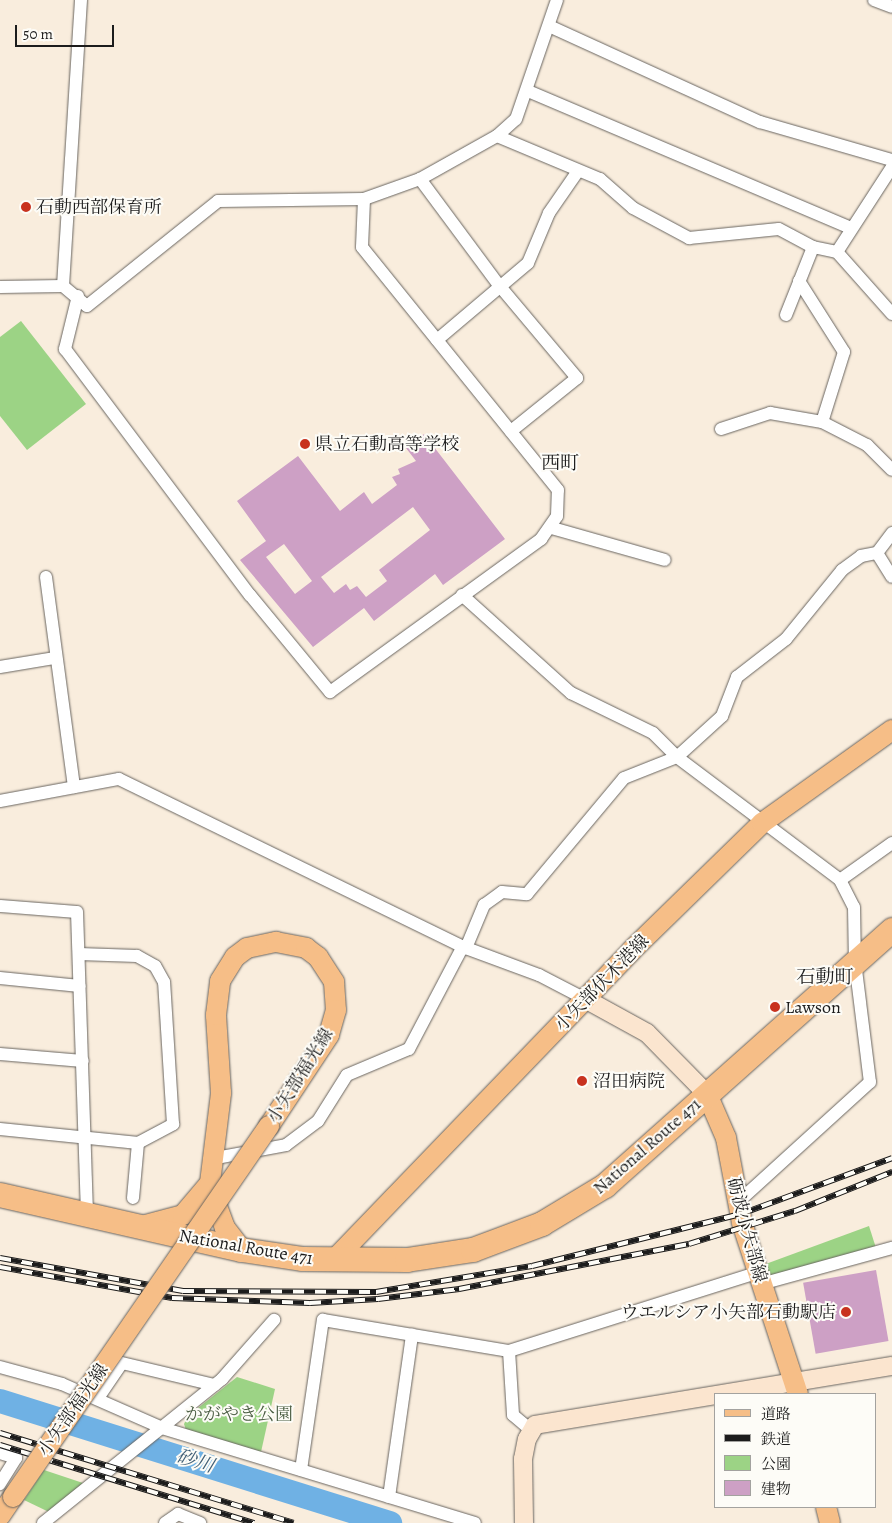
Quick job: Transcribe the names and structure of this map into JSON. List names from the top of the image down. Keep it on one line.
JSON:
{"streets":{"highway":["National Route 471"],"main road":["小矢部伏木港線","小矢部福光線","砺波小矢部線"]},"crossings":[["小矢部伏木港線","National Route 471"],["小矢部福光線","National Route 471"],["National Route 471","砺波小矢部線"]],"districts":["西町","石動町"],"water":["砂川"],"parks":["かがやき公園"],"places":["石動西部保育所","県立石動高等学校","Lawson","沼田病院","ウエルシア小矢部石動駅店"],"legend":["道路","鉄道","公園","建物"],"scale_bar":"50 m"}
